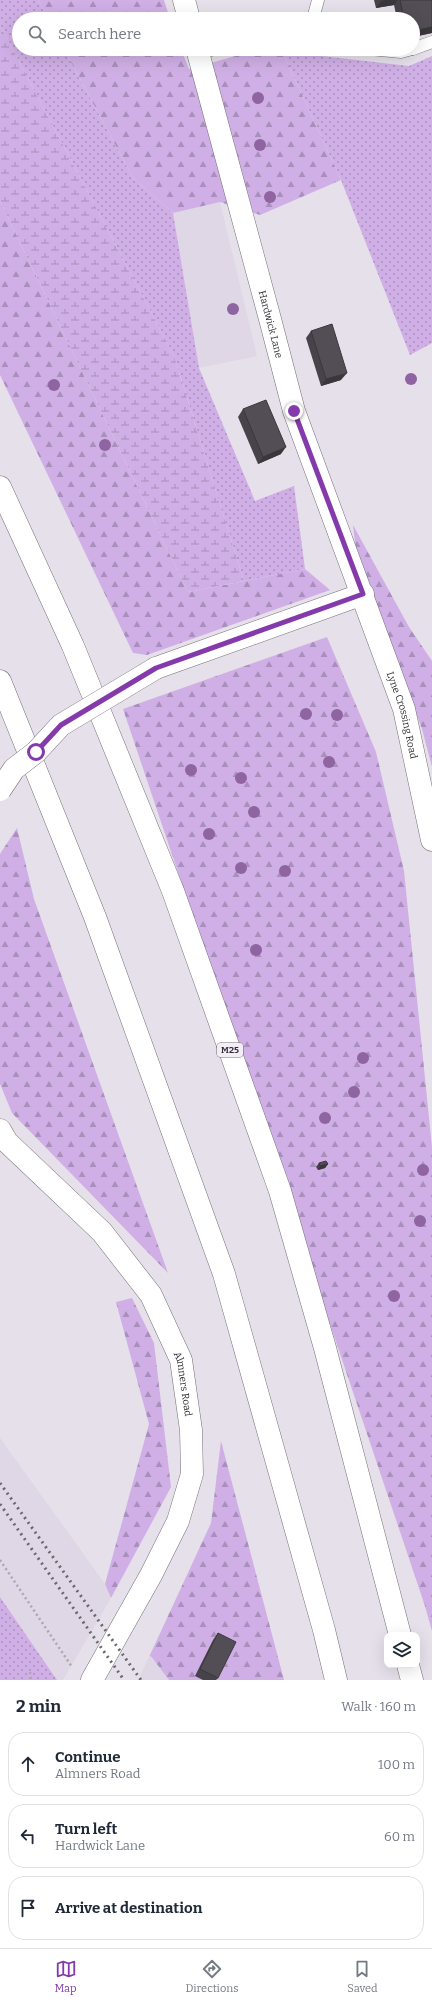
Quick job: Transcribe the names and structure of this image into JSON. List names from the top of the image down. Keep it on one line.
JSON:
{"streets":{"main road":["Hardwick Lane","Lyne Crossing Road","M25","Almners Road"]},"crossings":[["Hardwick Lane","Lyne Crossing Road"]],"page":{"search":"Search here","heading":["2 min","Walk · 160 m"],"list":[["Continue","Almners Road","100 m"],["Turn left","Hardwick Lane","60 m"],"Arrive at destination"],"nav":["Map","Directions","Saved"]}}
